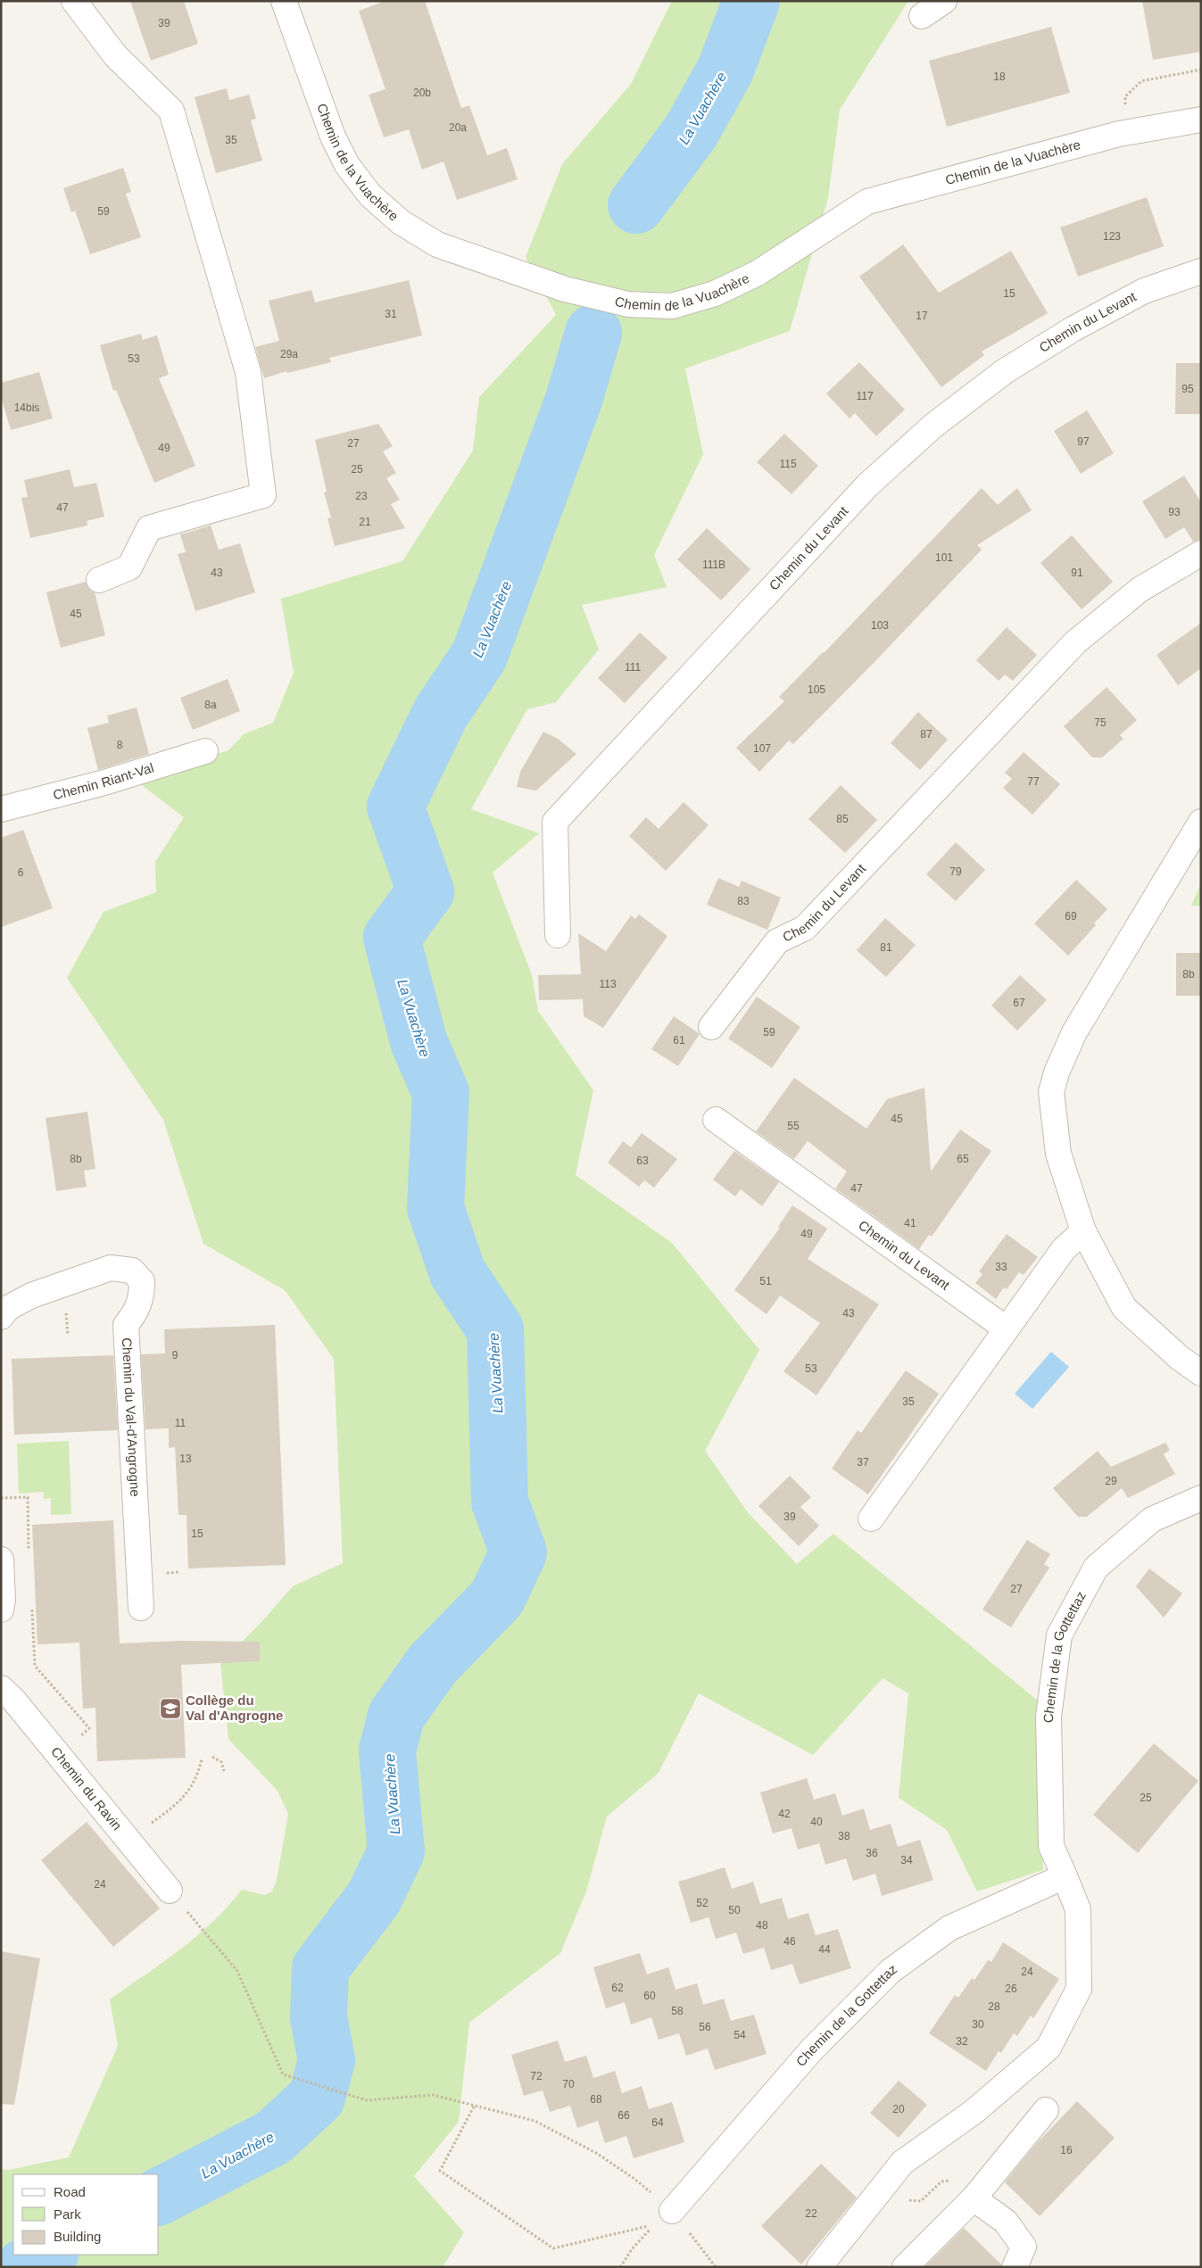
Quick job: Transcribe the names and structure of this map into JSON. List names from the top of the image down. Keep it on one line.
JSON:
{"streets":{"street":["Chemin de la Vuachère","Chemin du Levant","Chemin Riant-Val","Chemin du Val-d'Angrogne","Chemin de la Gottettaz","Chemin du Ravin"]},"water":["La Vuachère"],"places":{"school or university":["Collège du Val d'Angrogne"]},"house_numbers":["39","18","20b","20a","35","59","123","15","31","17","29a","53","95","117","14bis","97","27","49","115","25","23","47","93","21","101","111B","43","91","45","103","111","105","8a","75","87","8","107","77","85","79","6","83","69","81","8b","113","67","59","61","45","55","8b","65","63","47","41","49","33","51","43","9","53","35","11","13","37","29","39","15","27","25","42","40","38","36","34","24","52","50","48","46","44","24","62","26","60","28","58","30","56","54","32","72","70","68","20","66","64","16","22"],"legend":["Road","Park","Building"]}
